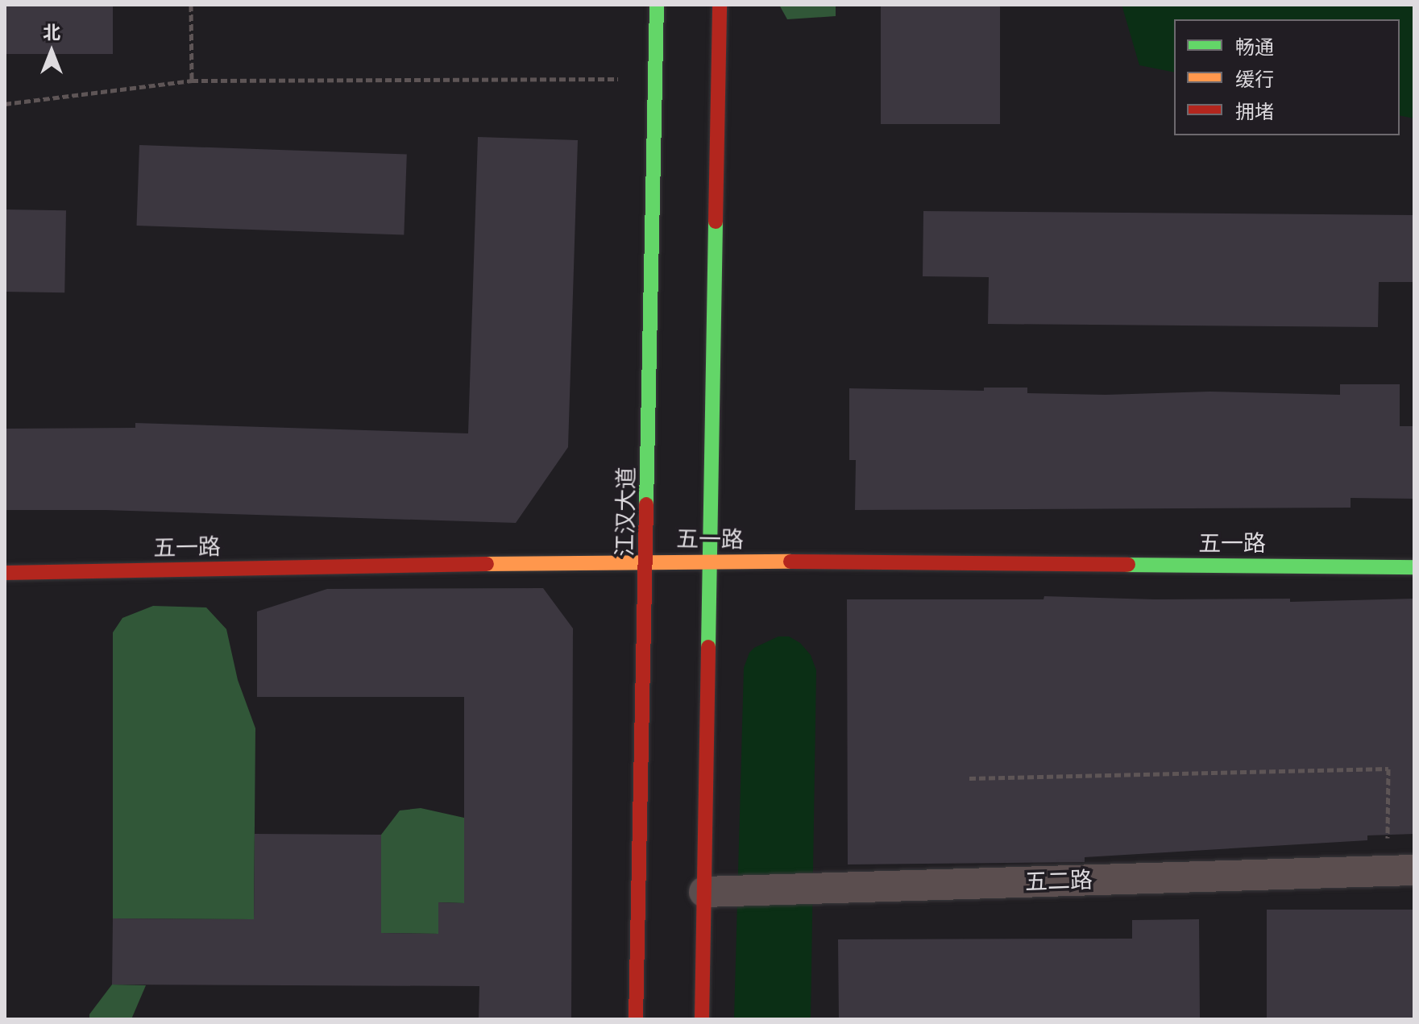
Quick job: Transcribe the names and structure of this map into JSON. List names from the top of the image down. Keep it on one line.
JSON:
{"streets":{"main road":["江汉大道","五一路"],"street":["五二路"]},"crossings":[["江汉大道","五一路"]],"legend":["畅通","缓行","拥堵"],"north":"top"}
